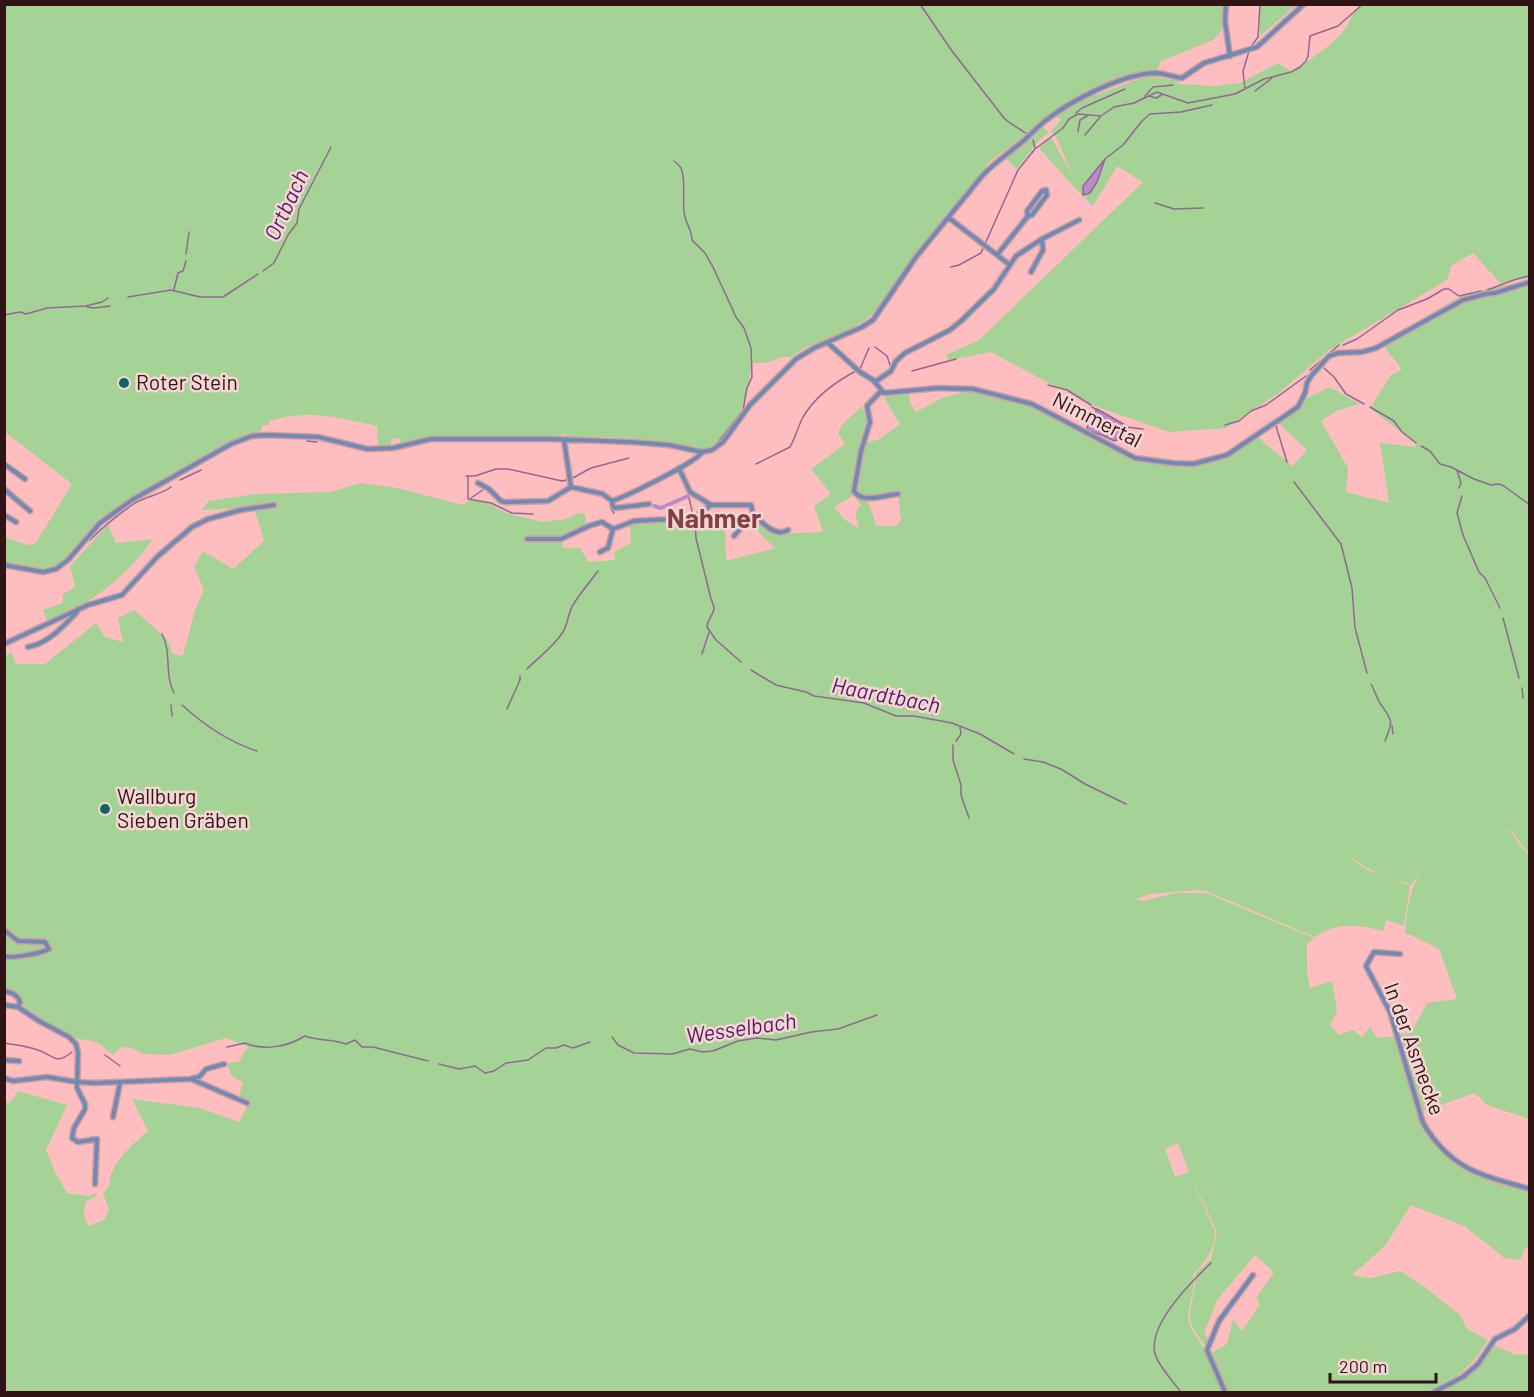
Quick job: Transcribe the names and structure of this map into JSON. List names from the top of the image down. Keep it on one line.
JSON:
{"streets":{"street":["Nimmertal","In der Asmecke"]},"districts":["Nahmer"],"water":["Ortbach","Haardtbach","Wesselbach"],"places":["Roter Stein","Wallburg Sieben Gräben"],"scale_bar":"200 m"}
